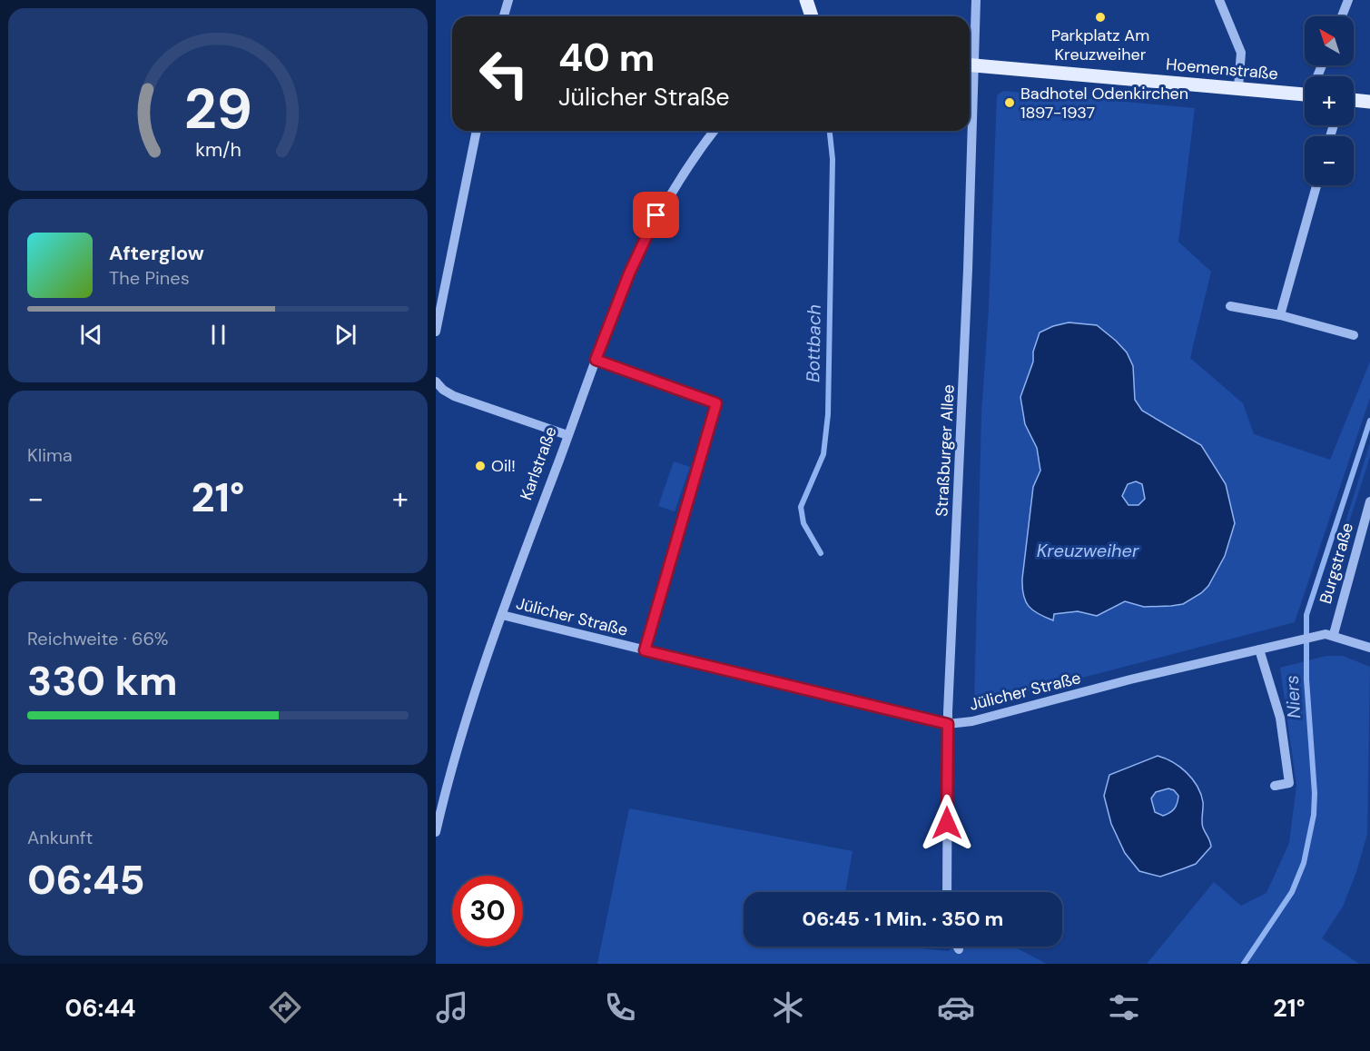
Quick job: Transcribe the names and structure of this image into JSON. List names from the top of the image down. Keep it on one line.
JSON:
{"streets":{"main road":["Hoemenstraße"],"street":["Straßburger Allee","Karlstraße","Burgstraße","Jülicher Straße"]},"crossings":[["Straßburger Allee","Jülicher Straße"],["Karlstraße","Jülicher Straße"],["Burgstraße","Jülicher Straße"]],"water":["Bottbach","Kreuzweiher","Niers"],"places":["Parkplatz Am Kreuzweiher","Badhotel Odenkirchen 1897-1937","Oil!"],"north":"top left","page":{"map_buttons":["+","−"],"turn":["40 m","Jülicher Straße"],"song":["Afterglow","The Pines"],"tile":["Klima",["Reichweite · 66%","330 km"],["Ankunft","06:45"]],"heat":["−","21°","+"],"limit":"30","trip":"06:45 · 1 Min. · 350 m","tabs":["06:44","21°"],"gauge":["29","km/h"]}}
